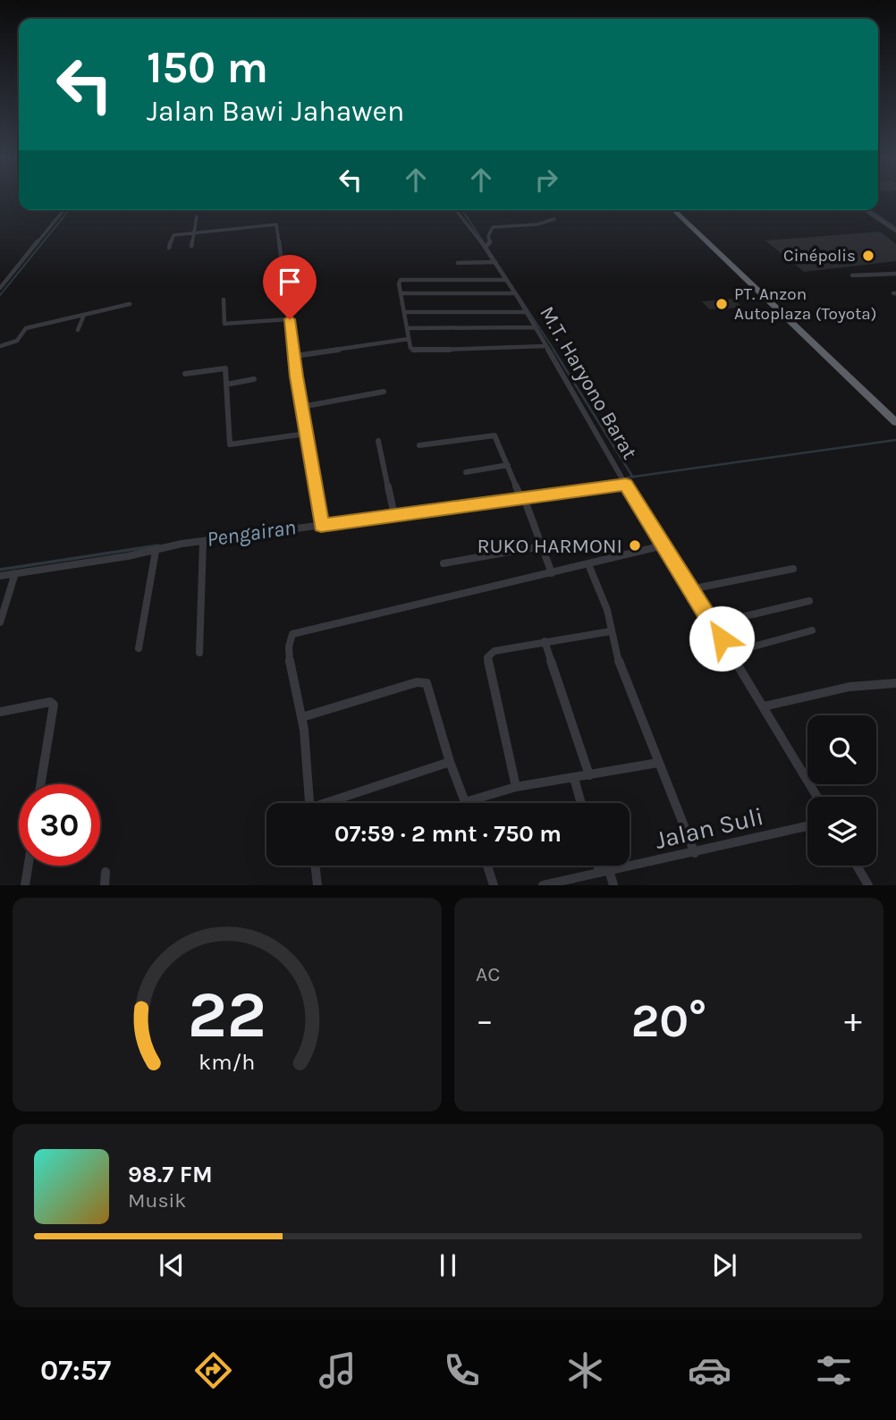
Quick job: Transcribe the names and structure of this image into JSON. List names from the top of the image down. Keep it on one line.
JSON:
{"streets":{"street":["M.T. Haryono Barat","Jalan Suli"]},"water":["Pengairan"],"places":["Cinépolis","PT. Anzon Autoplaza (Toyota)","RUKO HARMONI"],"page":{"turn":["150 m","Jalan Bawi Jahawen"],"limit":"30","trip":"07:59 · 2 mnt · 750 m","tile":"AC","heat":["−","20°","+"],"song":["98.7 FM","Musik"],"tabs":"07:57","gauge":["22","km/h"]}}
